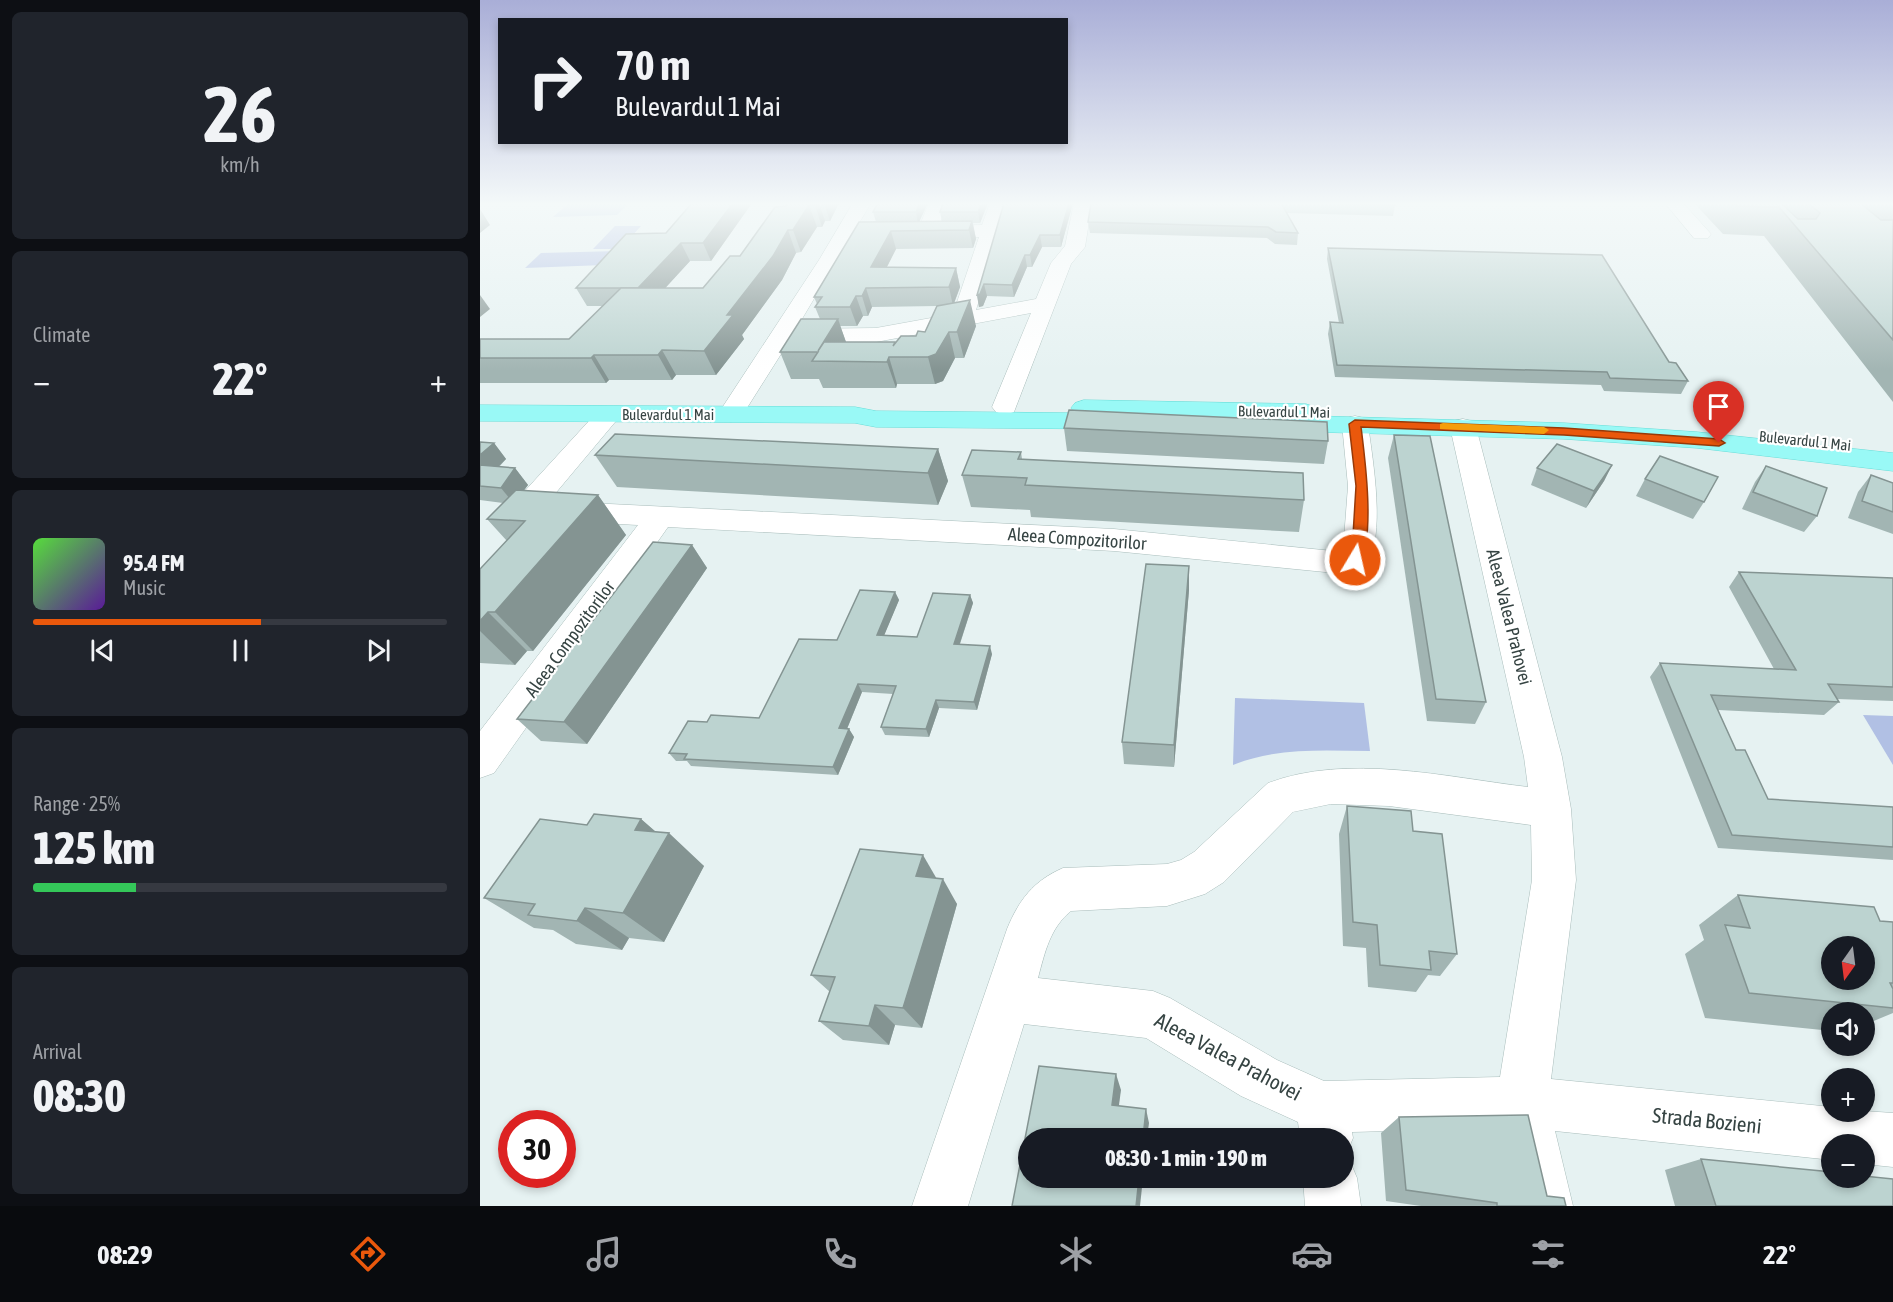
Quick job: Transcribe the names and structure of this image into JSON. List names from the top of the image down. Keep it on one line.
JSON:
{"streets":{"main road":["Bulevardul 1 Mai"],"street":["Aleea Compozitorilor","Aleea Valea Prahovei","Strada Bozieni"]},"crossings":[["Bulevardul 1 Mai","Aleea Compozitorilor"],["Bulevardul 1 Mai","Aleea Valea Prahovei"],["Aleea Valea Prahovei","Strada Bozieni"]],"north":"bottom","page":{"tile":[["26","km/h"],"Climate",["Range · 25%","125 km"],["Arrival","08:30"]],"turn":["70 m","Bulevardul 1 Mai"],"heat":["−","22°","+"],"song":["95.4 FM","Music"],"map_buttons":["+","−"],"limit":"30","trip":"08:30 · 1 min · 190 m","tabs":["08:29","22°"]}}
